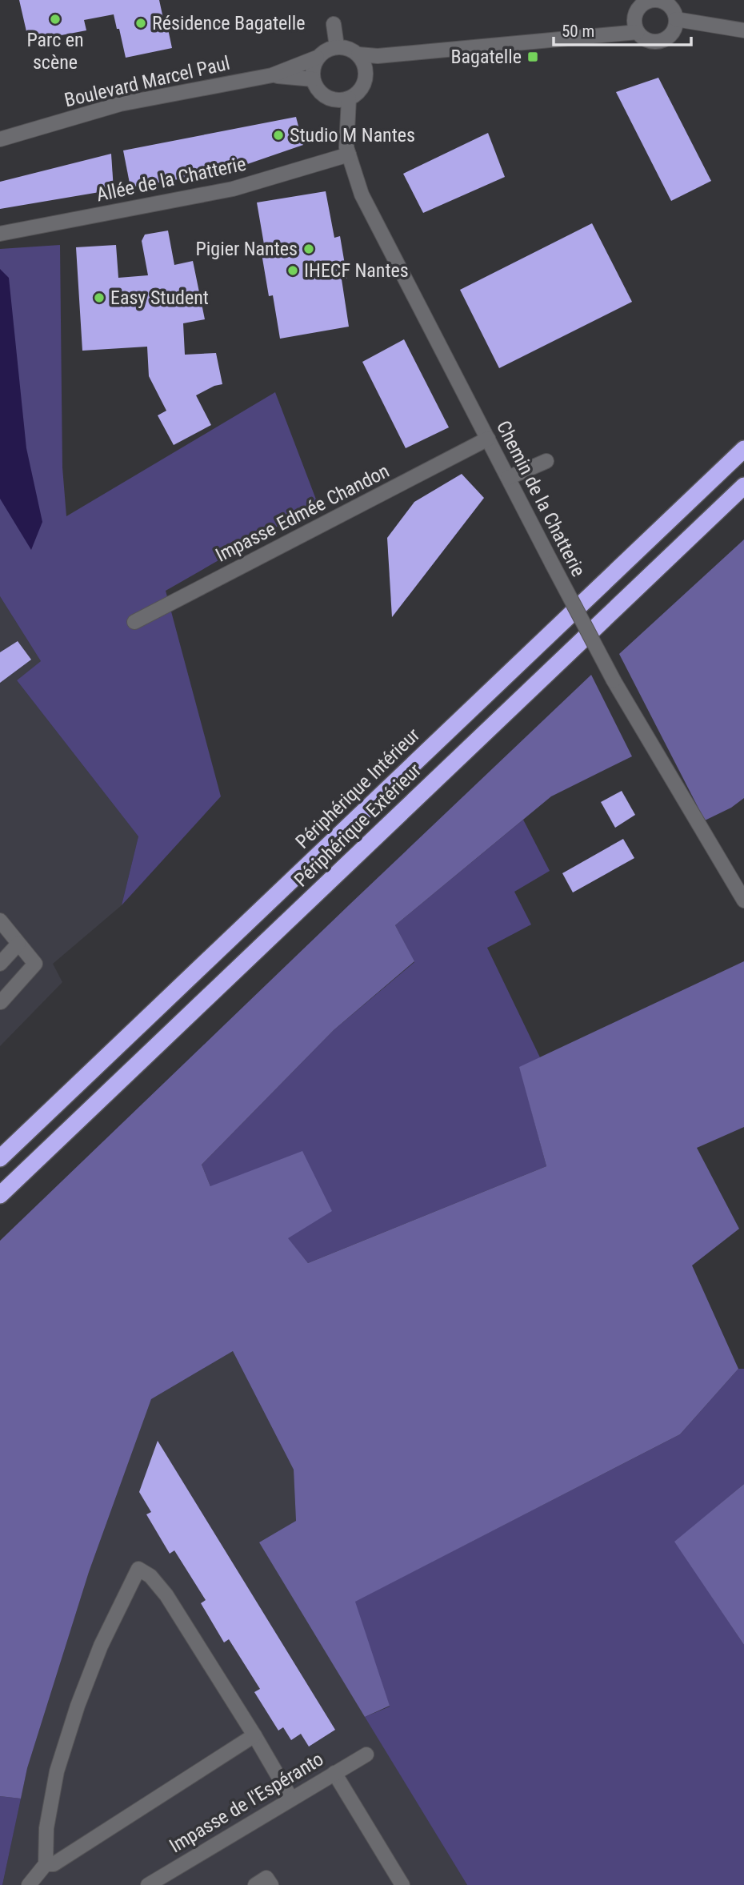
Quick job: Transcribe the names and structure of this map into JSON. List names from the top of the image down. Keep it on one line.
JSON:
{"streets":{"highway":["Périphérique Intérieur","Périphérique Extérieur"],"street":["Boulevard Marcel Paul","Allée de la Chatterie","Chemin de la Chatterie","Impasse Edmée Chandon","Impasse de l'Espéranto"]},"crossings":[["Boulevard Marcel Paul","Chemin de la Chatterie"],["Allée de la Chatterie","Chemin de la Chatterie"],["Chemin de la Chatterie","Impasse Edmée Chandon"]],"places":{"other":["Parc en scène","Résidence Bagatelle","Studio M Nantes","Pigier Nantes","IHECF Nantes","Easy Student"],"transit":["Bagatelle"]},"scale_bar":"50 m"}
